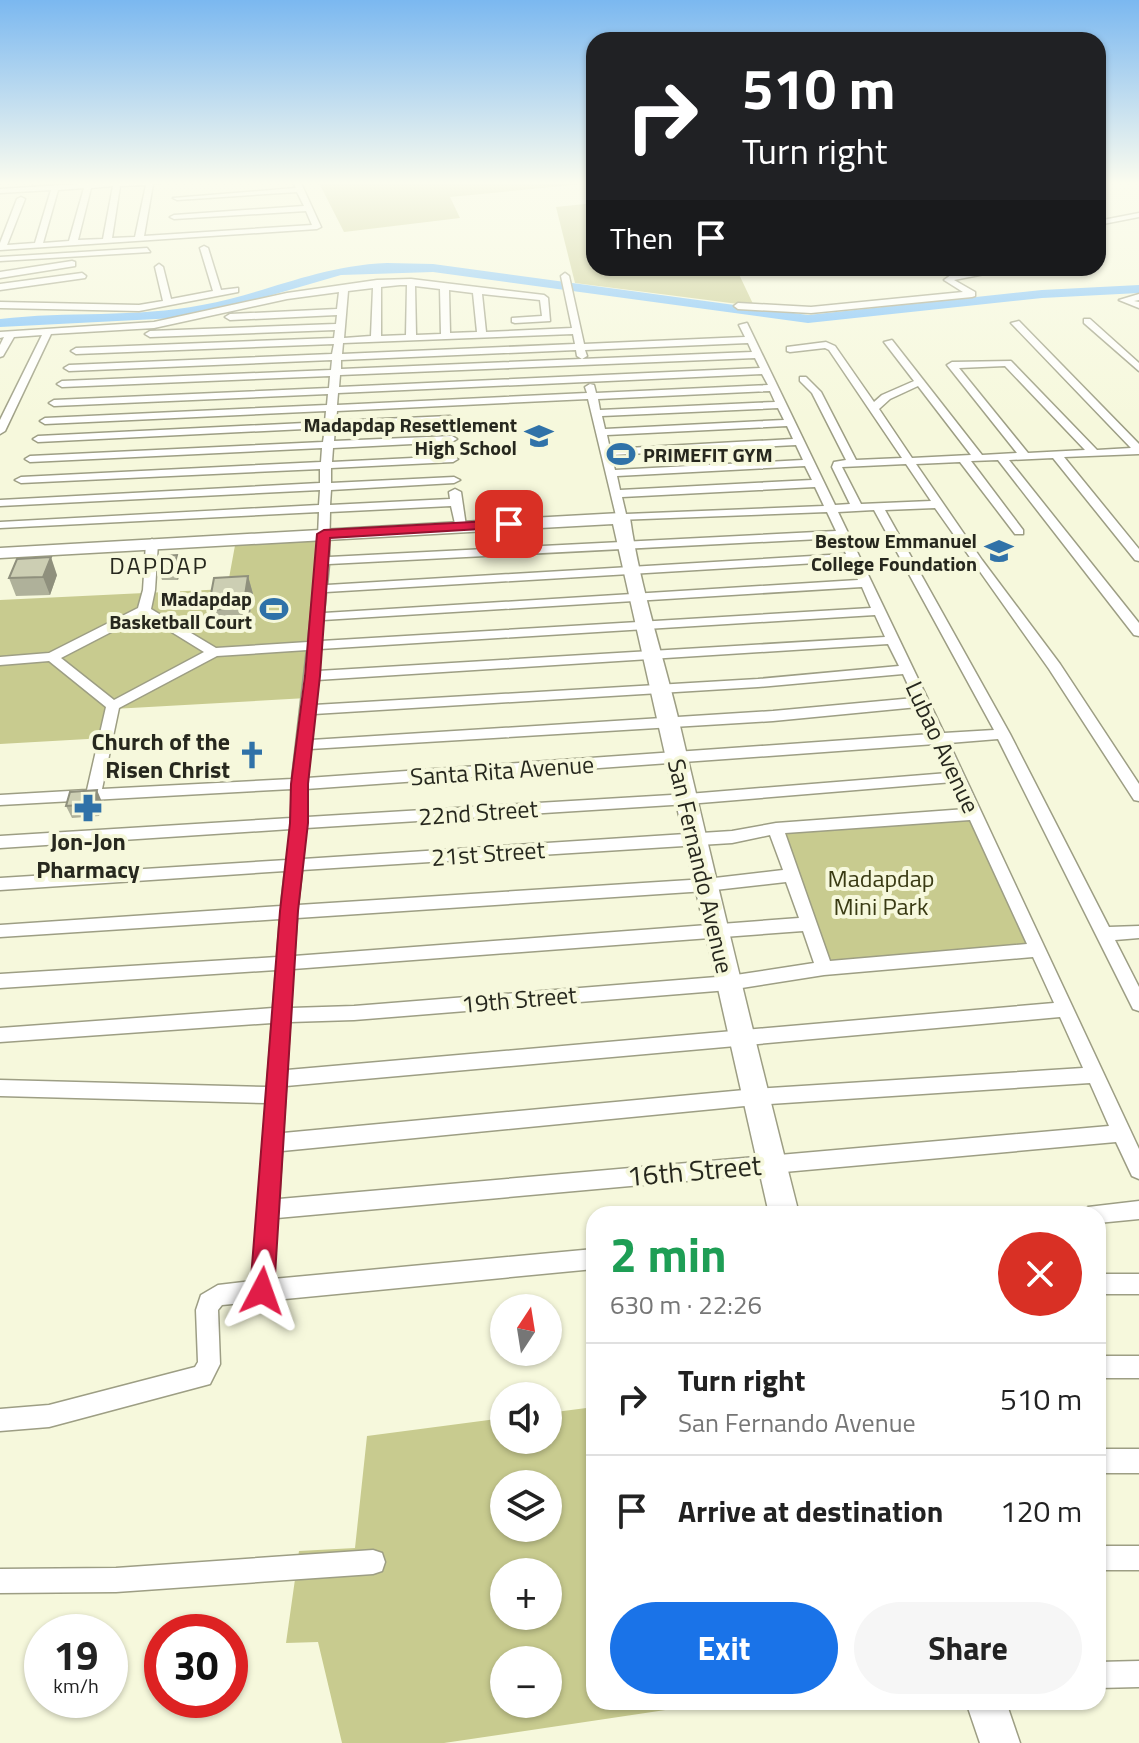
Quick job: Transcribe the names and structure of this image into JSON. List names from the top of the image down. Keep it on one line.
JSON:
{"streets":{"main road":["San Fernando Avenue"],"street":["Lubao Avenue","Santa Rita Avenue","22nd Street","21st Street","19th Street","16th Street"]},"crossings":[["Lubao Avenue","Santa Rita Avenue"],["Lubao Avenue","22nd Street"],["Lubao Avenue","21st Street"],["Lubao Avenue","19th Street"],["Lubao Avenue","16th Street"],["Santa Rita Avenue","San Fernando Avenue"],["22nd Street","San Fernando Avenue"],["21st Street","San Fernando Avenue"],["San Fernando Avenue","19th Street"],["San Fernando Avenue","16th Street"]],"districts":["DAPDAP"],"parks":["Madapdap Mini Park"],"places":{"school or university":["Madapdap Resettlement High School","Bestow Emmanuel College Foundation"],"sports":["PRIMEFIT GYM","Madapdap Basketball Court"],"church":["Church of the Risen Christ"],"pharmacy":["Jon-Jon Pharmacy"]},"north":"top","page":{"turn":["510 m","Turn right"],"then":"Then","heading":["2 min","630 m · 22:26"],"map_buttons":["+","−"],"list":[{"name":"Turn right","note":"San Fernando Avenue","value":"510 m"},{"name":"Arrive at destination","value":"120 m"}],"buttons":["Exit","Share"],"speed":"19 km/h","limit":"30"}}
